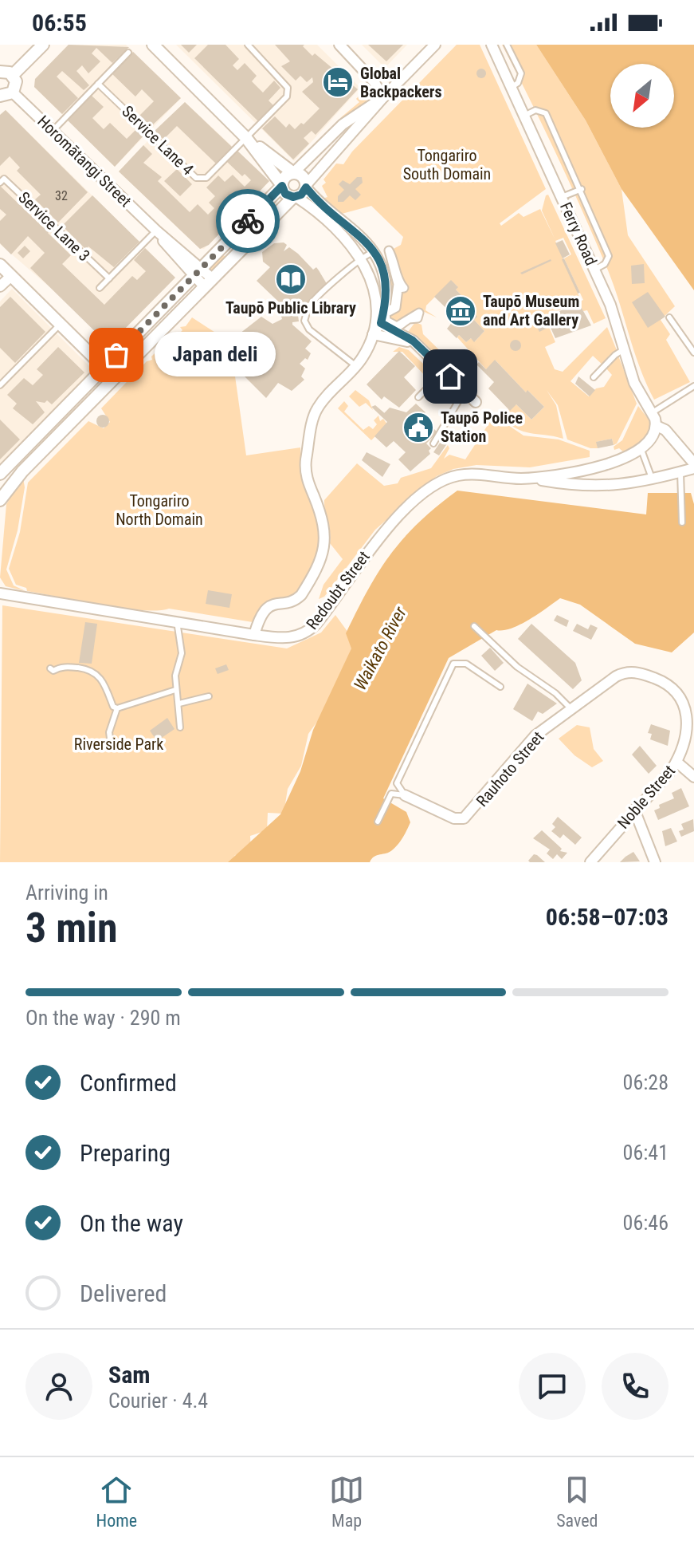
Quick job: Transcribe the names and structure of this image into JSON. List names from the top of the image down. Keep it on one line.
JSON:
{"streets":{"street":["Horomātangi Street","Ferry Road","Redoubt Street","Rauhoto Street","Noble Street"],"lane":["Service Lane 4","Service Lane 3"]},"crossings":[["Rauhoto Street","Noble Street"]],"water":["Waikato River"],"parks":["Tongariro South Domain","Tongariro North Domain","Riverside Park"],"places":{"hotel":["Global Backpackers"],"library":["Taupō Public Library"],"museum":["Taupō Museum and Art Gallery"],"other":["Japan deli"],"public building":["Taupō Police Station"]},"house_numbers":["32"],"north":"bottom left","page":{"status":"06:55","bubble":"Japan deli","heading":["3 min","Arriving in","06:58–07:03"],"panel":["Sam","Courier · 4.4"],"bar":"On the way · 290 m","list":[["Confirmed","06:28"],["Preparing","06:41"],["On the way","06:46"],"Delivered"],"tabs":["Home","Map","Saved"]}}
